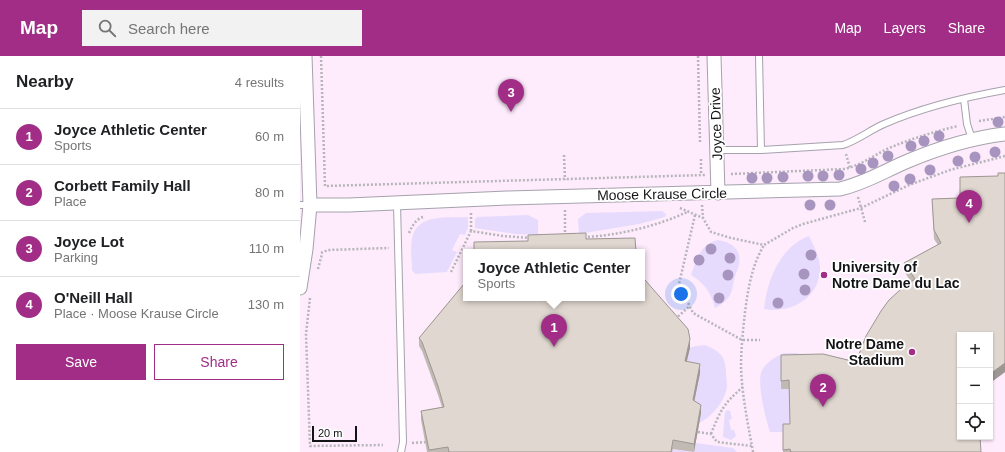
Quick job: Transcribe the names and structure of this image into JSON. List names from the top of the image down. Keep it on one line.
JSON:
{"streets":{"street":["Joyce Drive","Moose Krause Circle"]},"crossings":[["Joyce Drive","Moose Krause Circle"]],"places":["University of Notre Dame du Lac","Notre Dame Stadium"],"scale_bar":"20 m","page":{"header":"Map","search":"Search here","nav":["Map","Layers","Share"],"heading":["Nearby","4 results"],"pins":["3","4","1","2"],"list":[{"mark":"1","name":"Joyce Athletic Center","note":"Sports","value":"60 m"},{"mark":"2","name":"Corbett Family Hall","note":"Place","value":"80 m"},{"mark":"3","name":"Joyce Lot","note":"Parking","value":"110 m"},{"mark":"4","name":"O'Neill Hall","note":"Place · Moose Krause Circle","value":"130 m"}],"popup":["Joyce Athletic Center","Sports"],"buttons":["Save","Share"],"map_buttons":["+","−"],"scale":"20 m"}}
